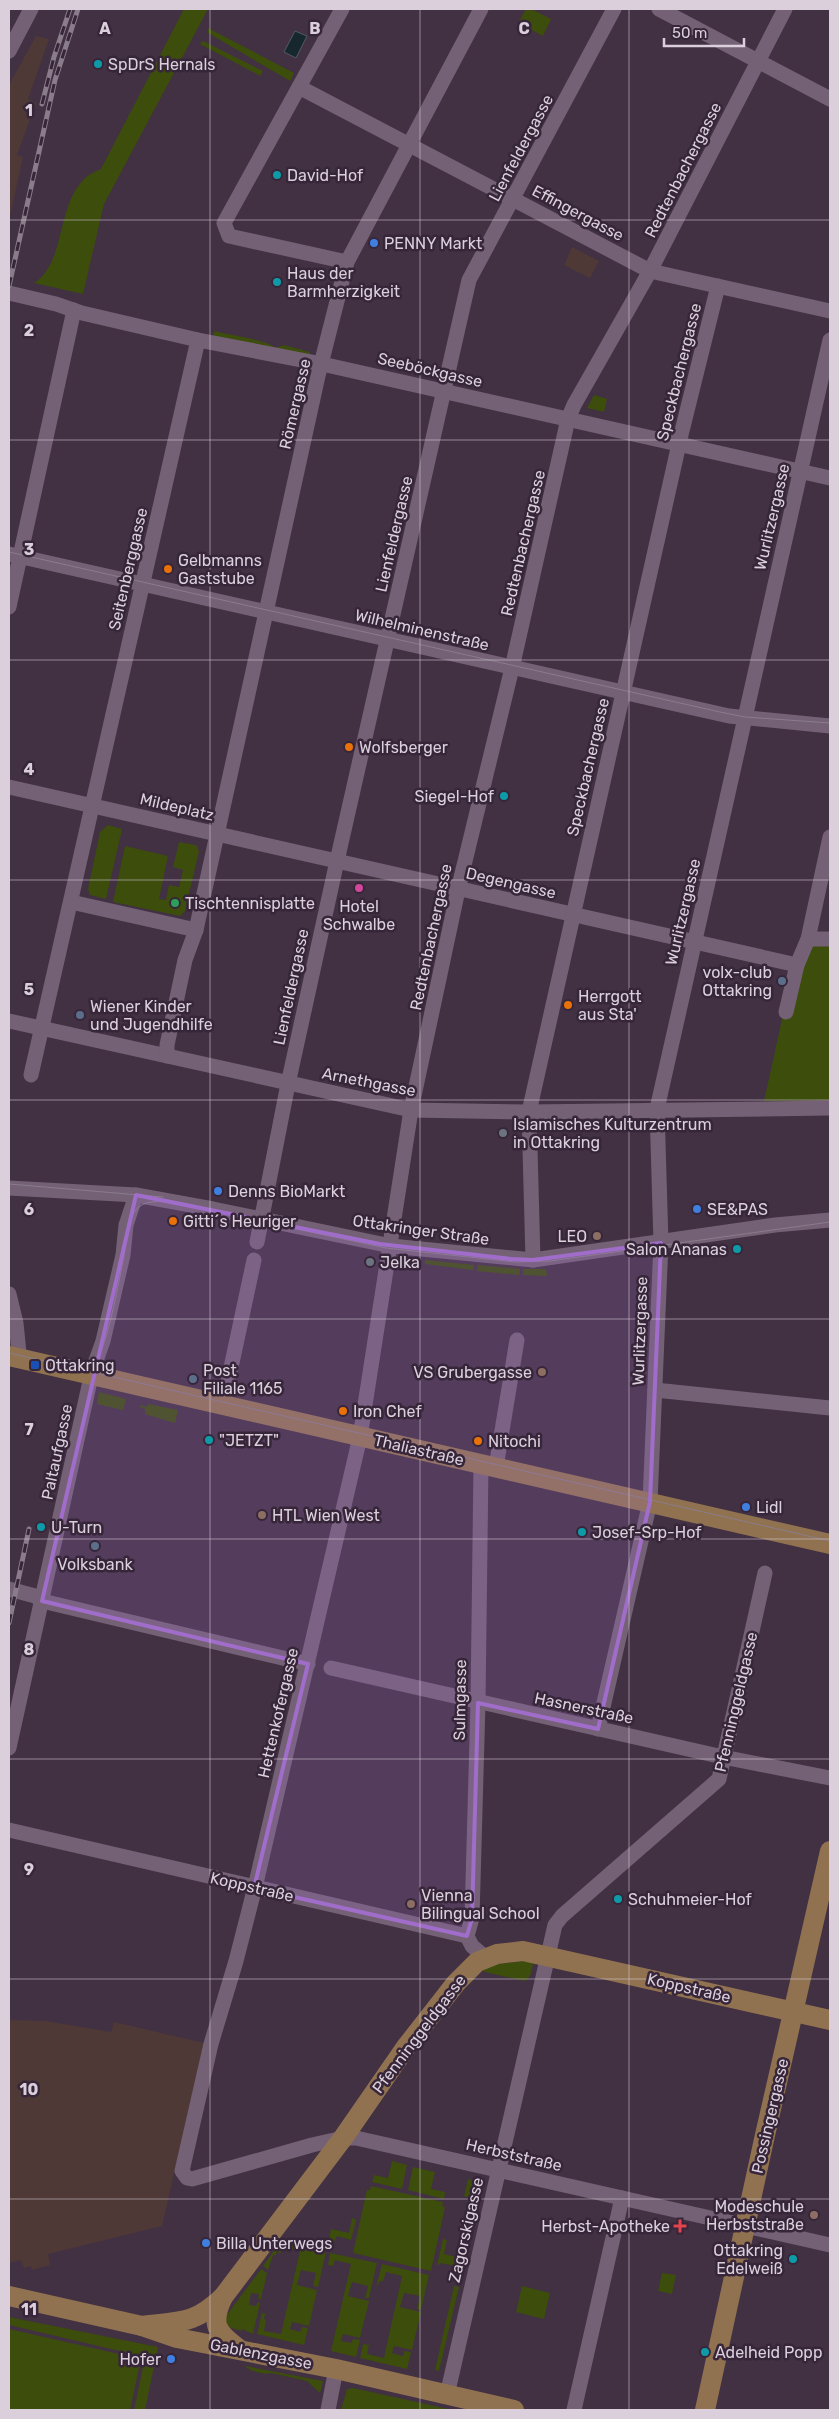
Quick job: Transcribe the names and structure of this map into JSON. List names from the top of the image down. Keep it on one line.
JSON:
{"streets":{"main road":["Thaliastraße","Pfenninggeldgasse","Koppstraße","Possingergasse","Gablenzgasse"],"street":["Lienfeldergasse","Redtenbachergasse","Effingergasse","Seeböckgasse","Speckbachergasse","Römergasse","Wurlitzergasse","Seitenberggasse","Wilhelminenstraße","Mildeplatz","Degengasse","Arnethgasse","Ottakringer Straße","Paltaufgasse","Sulmgasse","Hasnerstraße","Hettenkofergasse","Herbststraße","Zagorskigasse"]},"crossings":[["Lienfeldergasse","Effingergasse"],["Lienfeldergasse","Seeböckgasse"],["Lienfeldergasse","Wilhelminenstraße"],["Lienfeldergasse","Degengasse"],["Lienfeldergasse","Arnethgasse"],["Lienfeldergasse","Ottakringer Straße"],["Redtenbachergasse","Effingergasse"],["Redtenbachergasse","Seeböckgasse"],["Redtenbachergasse","Wilhelminenstraße"],["Redtenbachergasse","Degengasse"],["Redtenbachergasse","Arnethgasse"],["Redtenbachergasse","Ottakringer Straße"],["Redtenbachergasse","Hettenkofergasse"],["Effingergasse","Speckbachergasse"],["Effingergasse","Römergasse"],["Seeböckgasse","Speckbachergasse"],["Seeböckgasse","Römergasse"],["Seeböckgasse","Wurlitzergasse"],["Seeböckgasse","Seitenberggasse"],["Speckbachergasse","Wilhelminenstraße"],["Speckbachergasse","Degengasse"],["Speckbachergasse","Arnethgasse"],["Speckbachergasse","Ottakringer Straße"],["Römergasse","Wilhelminenstraße"],["Römergasse","Mildeplatz"],["Römergasse","Degengasse"],["Wurlitzergasse","Wilhelminenstraße"],["Wurlitzergasse","Degengasse"],["Wurlitzergasse","Arnethgasse"],["Wurlitzergasse","Ottakringer Straße"],["Wurlitzergasse","Thaliastraße"],["Wurlitzergasse","Hasnerstraße"],["Seitenberggasse","Wilhelminenstraße"],["Seitenberggasse","Mildeplatz"],["Mildeplatz","Degengasse"],["Ottakringer Straße","Paltaufgasse"],["Ottakringer Straße","Hettenkofergasse"],["Thaliastraße","Paltaufgasse"],["Thaliastraße","Sulmgasse"],["Thaliastraße","Hettenkofergasse"],["Sulmgasse","Hasnerstraße"],["Sulmgasse","Koppstraße"],["Pfenninggeldgasse","Hasnerstraße"],["Pfenninggeldgasse","Koppstraße"],["Pfenninggeldgasse","Herbststraße"],["Pfenninggeldgasse","Zagorskigasse"],["Pfenninggeldgasse","Gablenzgasse"],["Hettenkofergasse","Koppstraße"],["Hettenkofergasse","Herbststraße"],["Koppstraße","Possingergasse"],["Koppstraße","Zagorskigasse"],["Possingergasse","Herbststraße"],["Herbststraße","Zagorskigasse"],["Zagorskigasse","Gablenzgasse"]],"places":{"other":["SpDrS Hernals","David-Hof","PENNY Markt","Haus der Barmherzigkeit","Gelbmanns Gaststube","Wolfsberger","Siegel-Hof","Hotel Schwalbe","Tischtennisplatte","volx-club Ottakring","Herrgott aus Sta'","Wiener Kinder und Jugendhilfe","Islamisches Kulturzentrum in Ottakring","Denns BioMarkt","SE&PAS","Gitti´s Heuriger","LEO","Salon Ananas","Jelka","VS Grubergasse","Post Filiale 1165","Iron Chef","\"JETZT\"","Nitochi","Lidl","HTL Wien West","U-Turn","Josef-Srp-Hof","Volksbank","Schuhmeier-Hof","Vienna Bilingual School","Modeschule Herbststraße","Billa Unterwegs","Ottakring Edelweiß","Adelheid Popp","Hofer"],"transit":["Ottakring"],"health":["Herbst-Apotheke"]},"scale_bar":"50 m","grid":{"columns":["A","B","C"],"rows":["1","2","3","4","5","6","7","8","9","10","11"]}}
